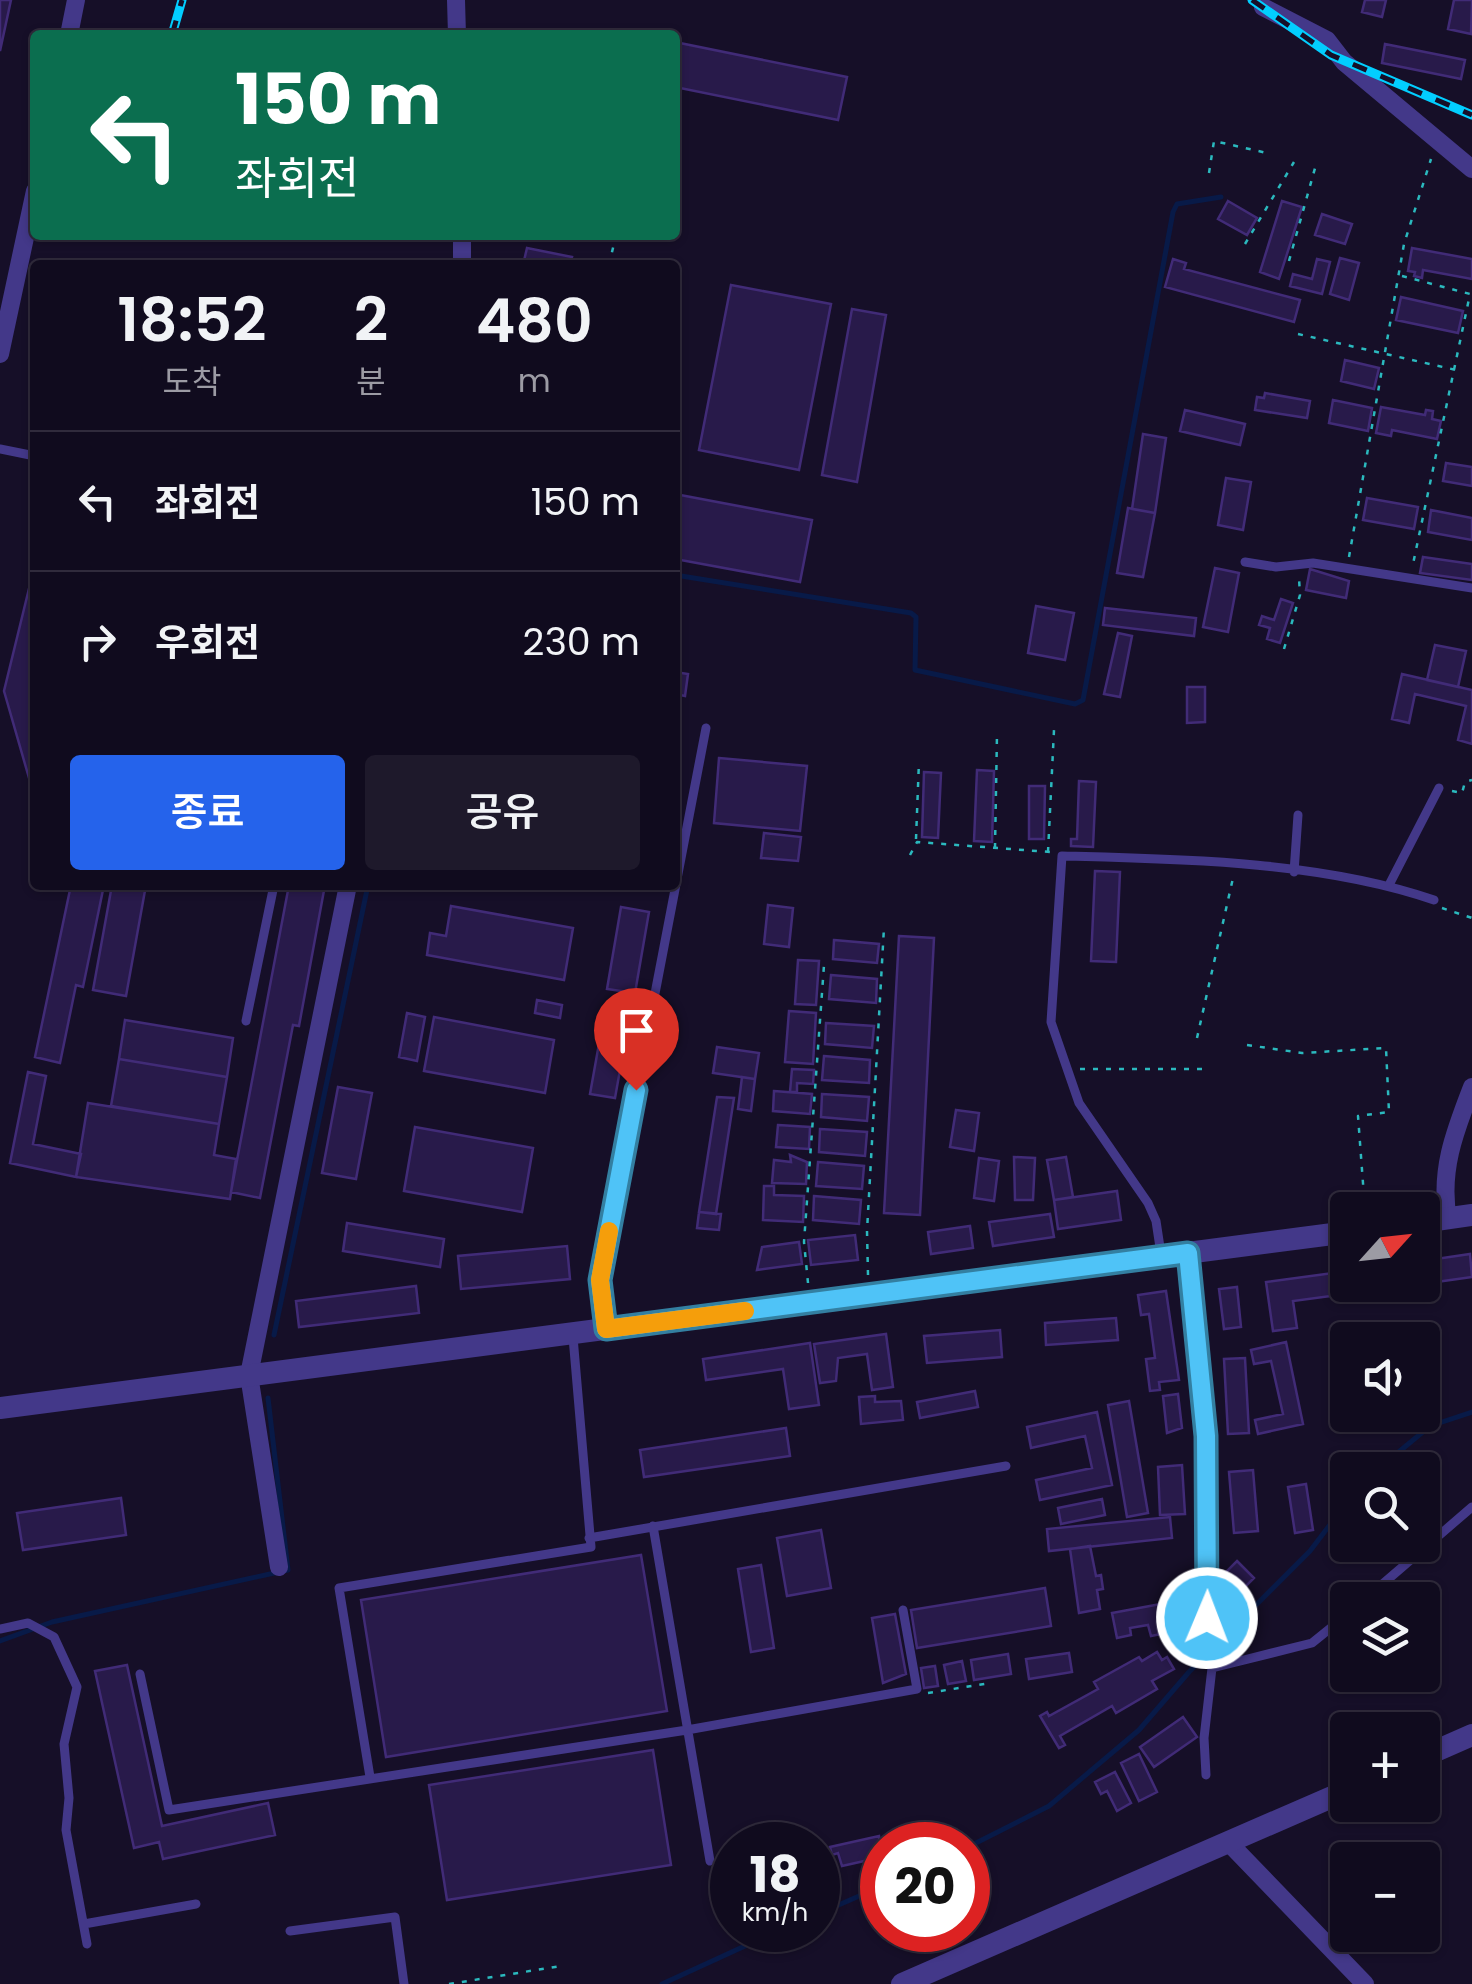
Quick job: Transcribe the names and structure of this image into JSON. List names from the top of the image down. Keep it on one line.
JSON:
{"north":"top right","page":{"turn":["150 m","좌회전"],"eta":["18:52","도착","2","분","480","m"],"list":[{"name":"좌회전","value":"150 m"},{"name":"우회전","value":"230 m"}],"buttons":["종료","공유"],"map_buttons":["+","−"],"speed":"18 km/h","limit":"20"}}
